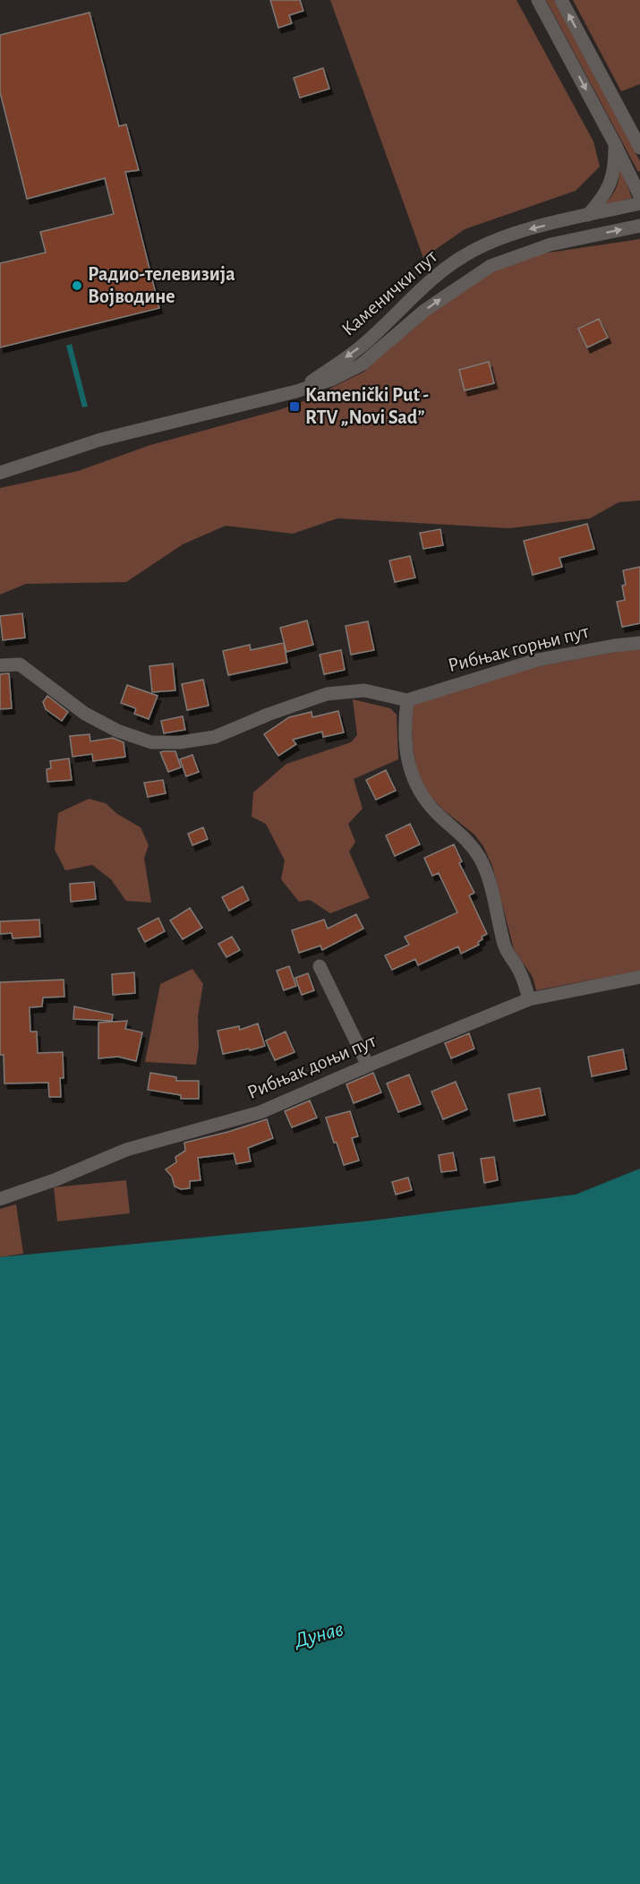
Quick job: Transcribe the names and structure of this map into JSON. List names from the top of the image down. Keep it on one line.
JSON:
{"streets":{"street":["Каменички пут","Рибњак горњи пут","Рибњак доњи пут"]},"water":["Дунав"],"places":{"other":["Радио-телевизија Војводине"],"transit":["Kamenički Put - RTV „Novi Sad”"]}}
